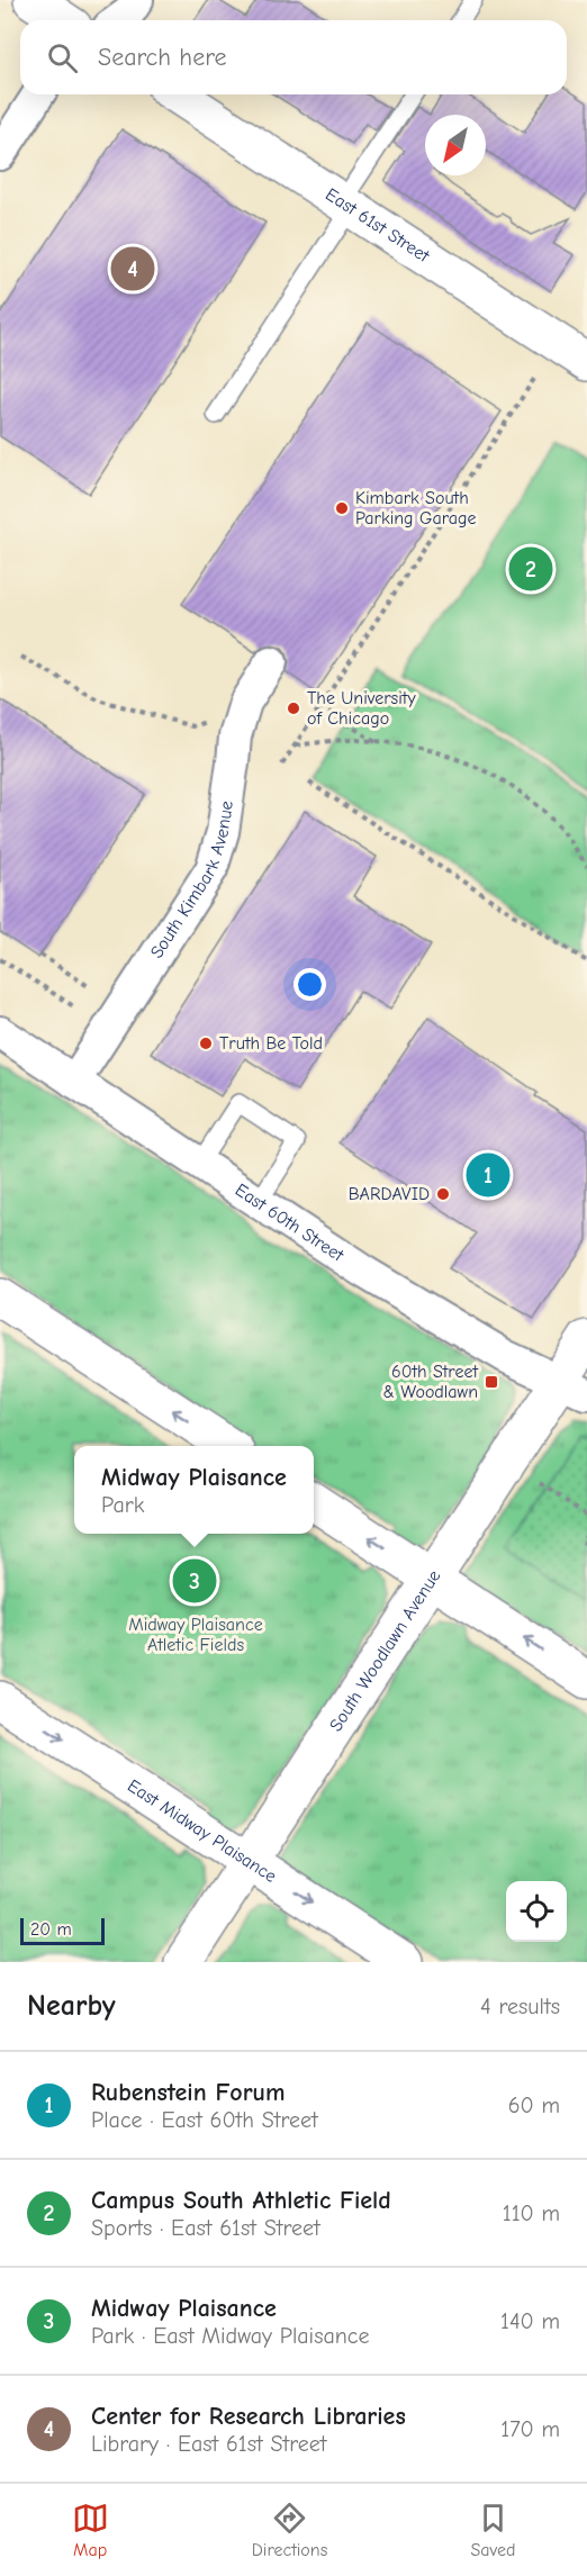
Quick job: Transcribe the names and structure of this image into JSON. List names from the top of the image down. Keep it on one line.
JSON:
{"streets":{"street":["East 61st Street","South Kimbark Avenue","East 60th Street","South Woodlawn Avenue","East Midway Plaisance"]},"crossings":[["South Kimbark Avenue","East 60th Street"],["East 60th Street","South Woodlawn Avenue"],["South Woodlawn Avenue","East Midway Plaisance"]],"one_way":["East Midway Plaisance"],"parks":["Midway Plaisance Atletic Fields"],"places":{"other":["Kimbark South Parking Garage","The University of Chicago","Truth Be Told","BARDAVID"],"transit":["60th Street & Woodlawn"]},"scale_bar":"20 m","north":"bottom left","page":{"search":"Search here","pins":["4","2","1","3"],"popup":["Midway Plaisance","Park"],"scale":"20 m","heading":["Nearby","4 results"],"list":[{"mark":"1","name":"Rubenstein Forum","note":"Place · East 60th Street","value":"60 m"},{"mark":"2","name":"Campus South Athletic Field","note":"Sports · East 61st Street","value":"110 m"},{"mark":"3","name":"Midway Plaisance","note":"Park · East Midway Plaisance","value":"140 m"},{"mark":"4","name":"Center for Research Libraries","note":"Library · East 61st Street","value":"170 m"}],"nav":["Map","Directions","Saved"]}}
